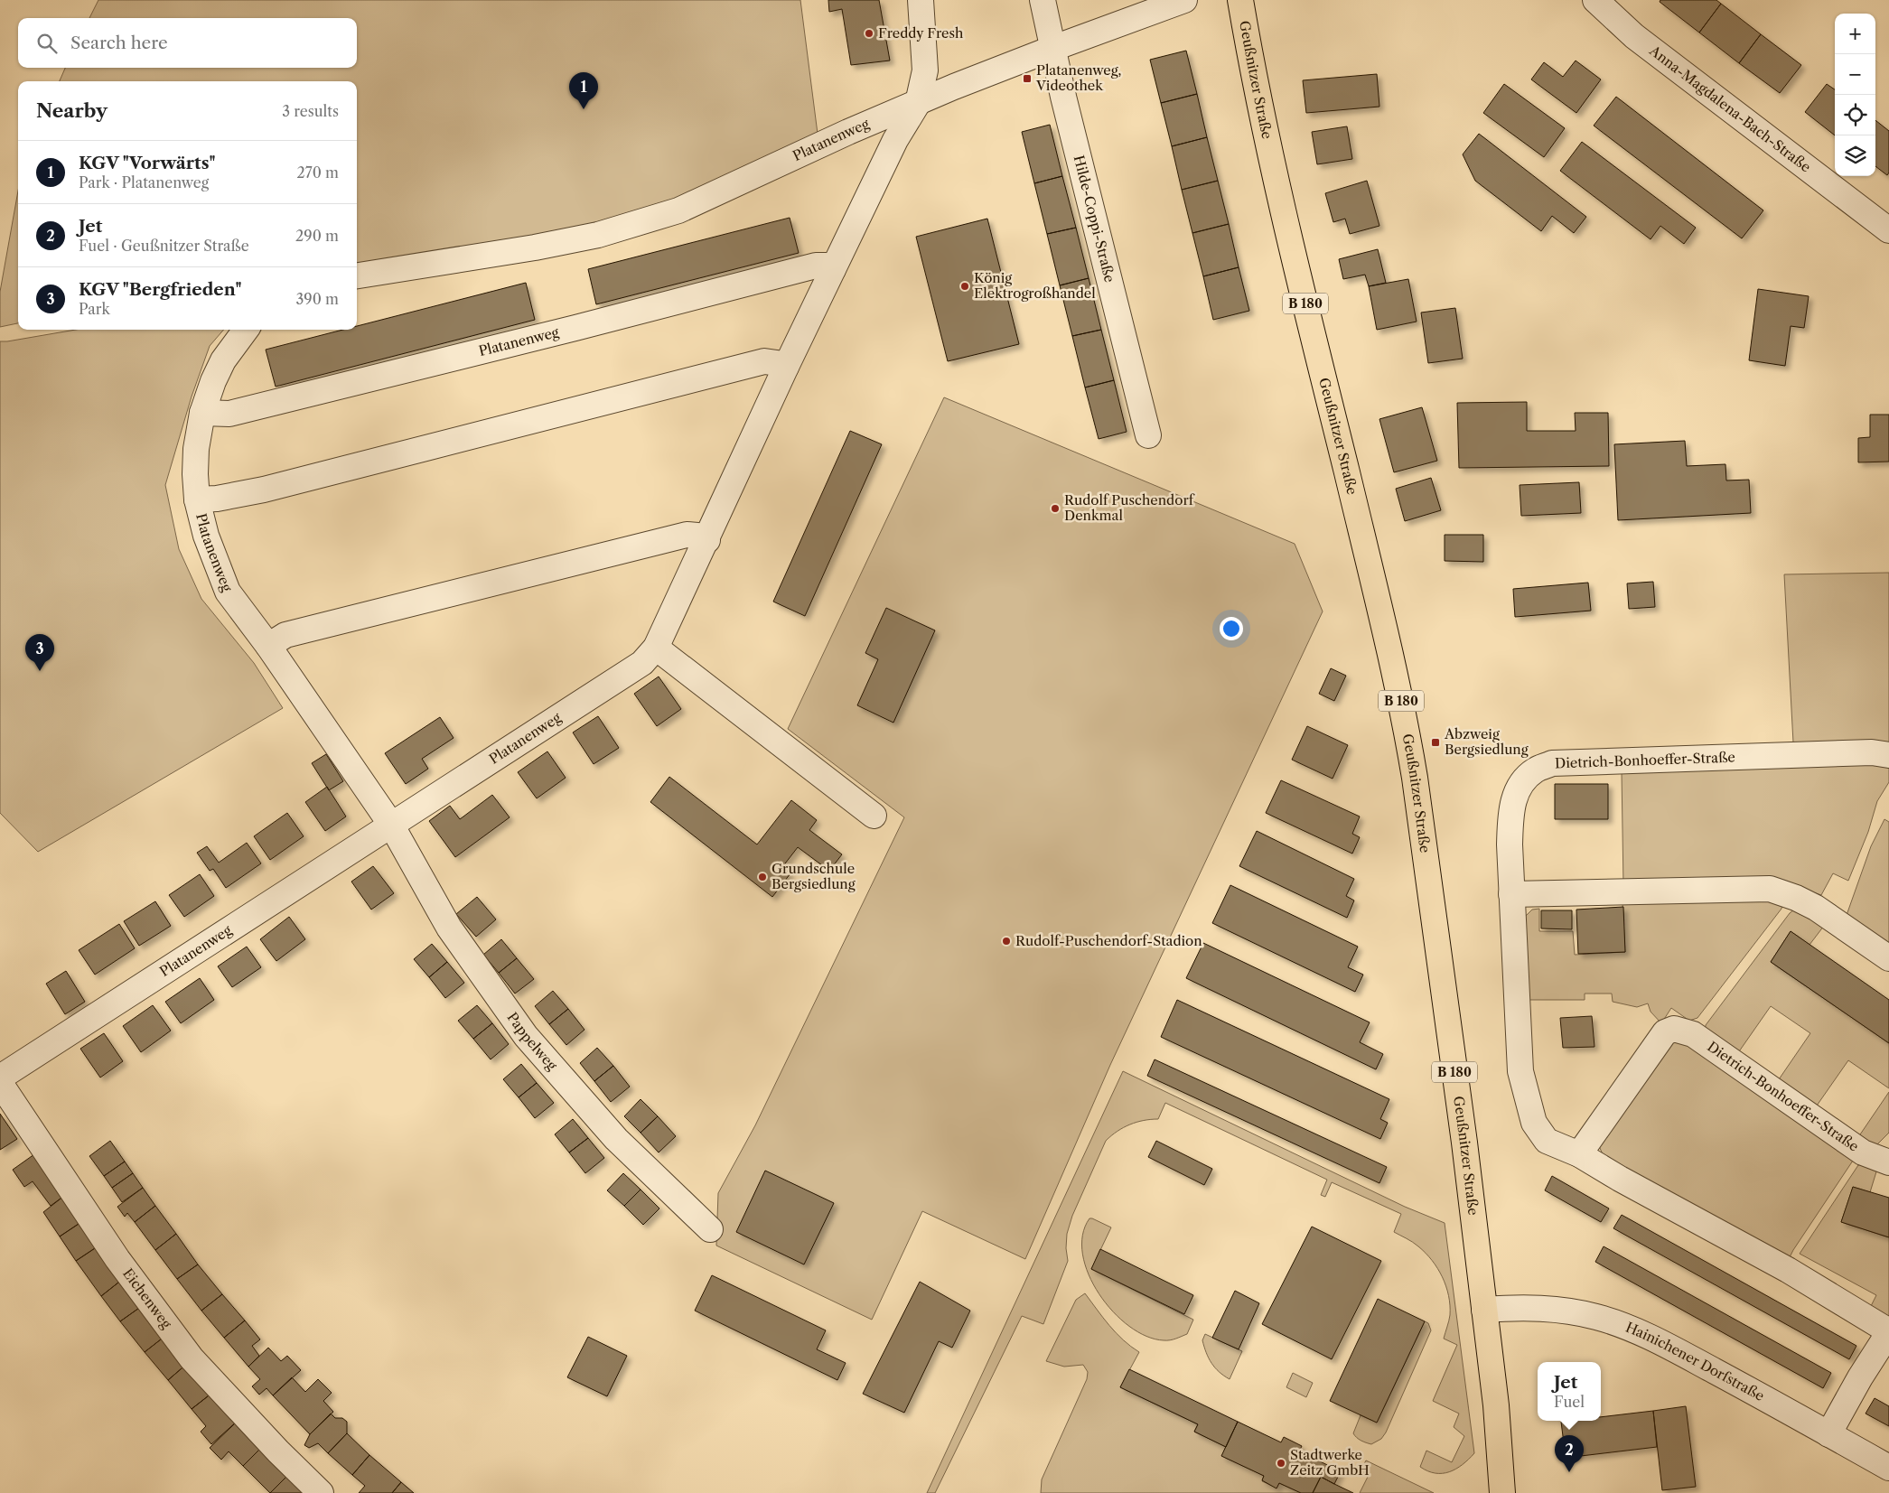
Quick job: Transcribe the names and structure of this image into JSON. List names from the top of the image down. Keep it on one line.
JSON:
{"streets":{"main road":["Geußnitzer Straße","B 180"],"street":["Anna-Magdalena-Bach-Straße","Platanenweg","Hilde-Coppi-Straße","Dietrich-Bonhoeffer-Straße","Pappelweg","Eichenweg","Hainichener Dorfstraße"]},"crossings":[["Geußnitzer Straße","Hainichener Dorfstraße"],["Platanenweg","Hilde-Coppi-Straße"],["Platanenweg","Pappelweg"],["Dietrich-Bonhoeffer-Straße","Hainichener Dorfstraße"]],"places":{"other":["Freddy Fresh","König Elektrogroßhandel","Rudolf Puschendorf Denkmal","Grundschule Bergsiedlung","Rudolf-Puschendorf-Stadion","Stadtwerke Zeitz GmbH"],"transit":["Platanenweg, Videothek","Abzweig Bergsiedlung"]},"page":{"map_buttons":["+","−"],"search":"Search here","pins":["1","3","2"],"heading":["Nearby","3 results"],"list":[{"mark":"1","name":"KGV \"Vorwärts\"","note":"Park · Platanenweg","value":"270 m"},{"mark":"2","name":"Jet","note":"Fuel · Geußnitzer Straße","value":"290 m"},{"mark":"3","name":"KGV \"Bergfrieden\"","note":"Park","value":"390 m"}],"popup":["Jet","Fuel"]}}
